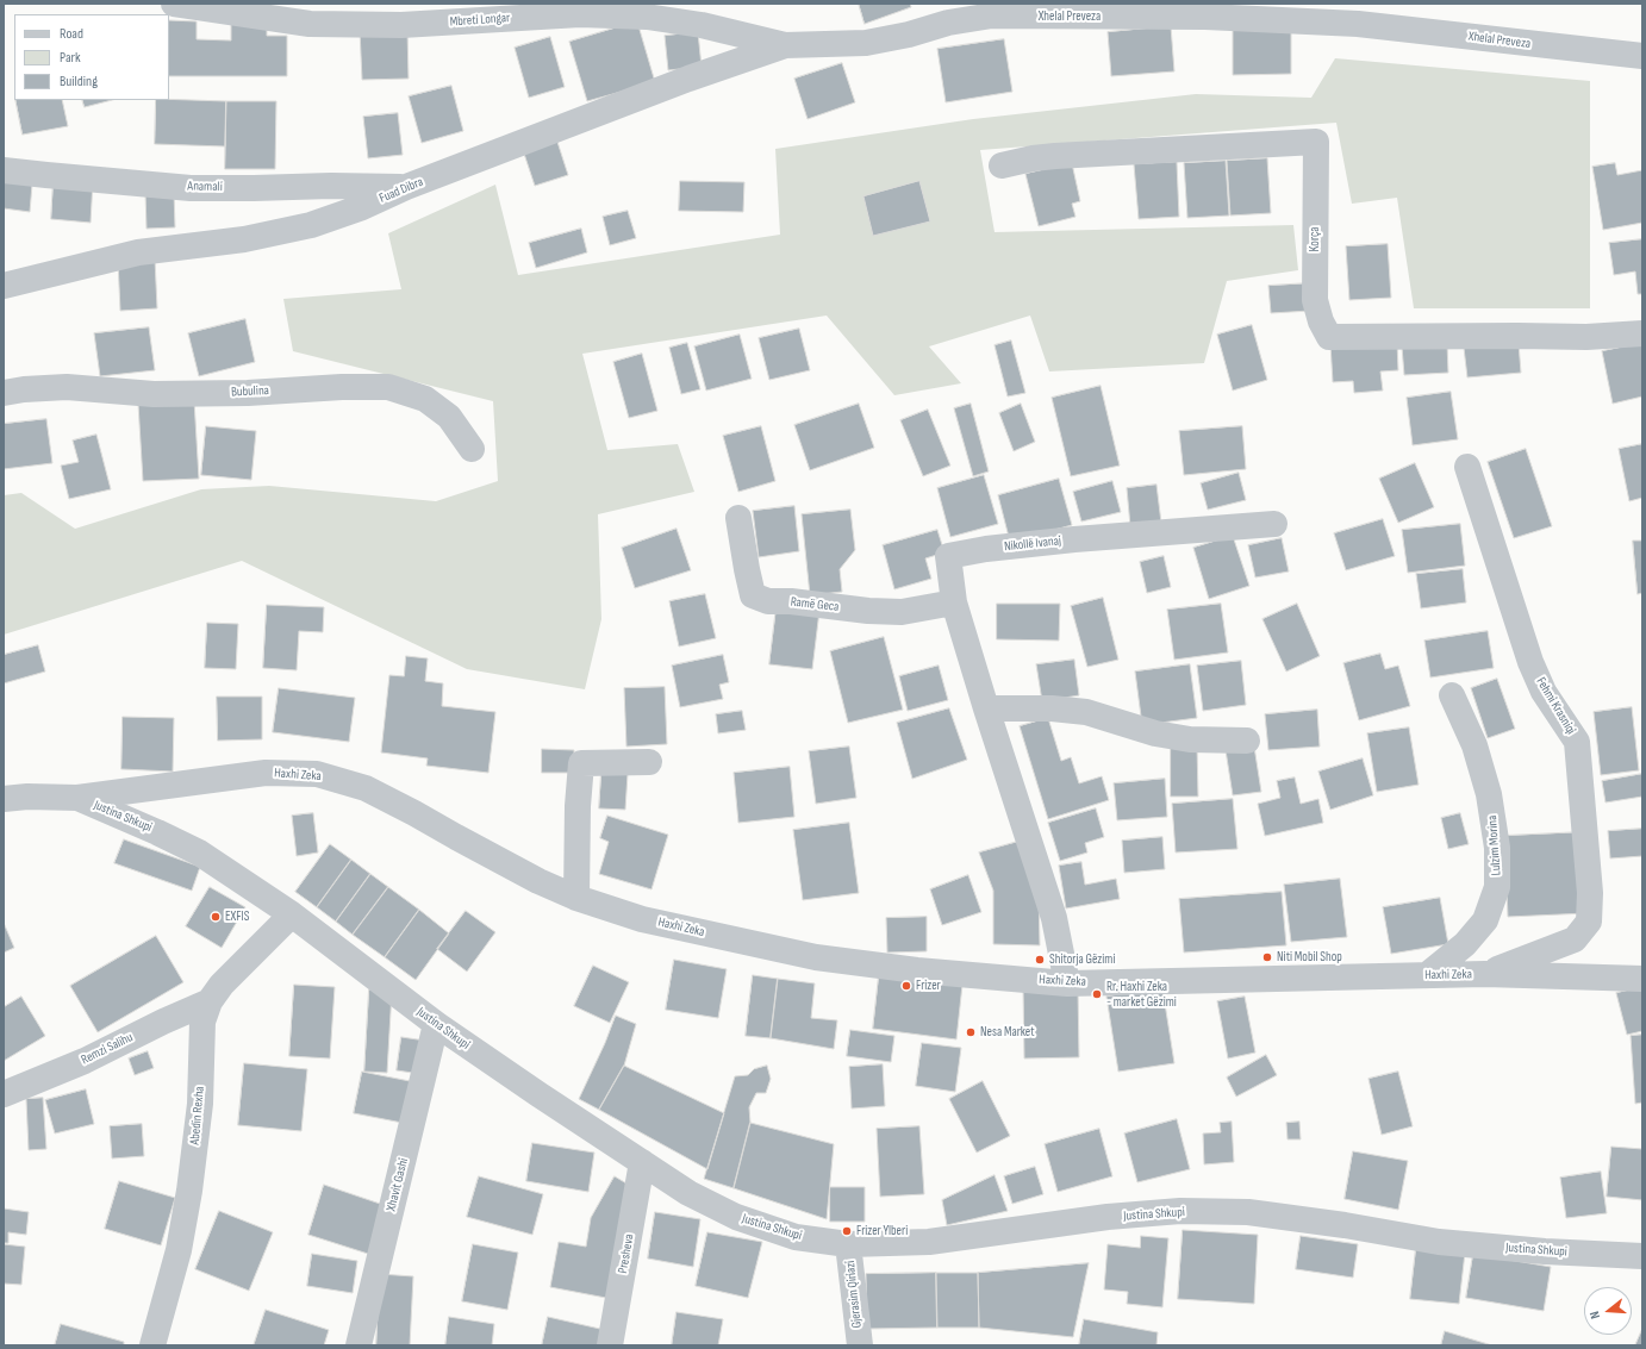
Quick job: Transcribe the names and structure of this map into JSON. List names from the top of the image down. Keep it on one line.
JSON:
{"streets":{"street":["Xhelal Preveza","Mbreti Longar","Anamali","Fuad Dibra","Korça","Bubulina","Nikollë Ivanaj","Ramë Geca","Fehmi Krasniqi","Haxhi Zeka","Justina Shkupi","Lulzim Morina","Remzi Salihu","Abedin Rexha","Xhavit Gashi","Presheva","Gjerasim Qiriazi"]},"crossings":[["Xhelal Preveza","Mbreti Longar"],["Xhelal Preveza","Fuad Dibra"],["Mbreti Longar","Fuad Dibra"],["Anamali","Fuad Dibra"],["Nikollë Ivanaj","Ramë Geca"],["Nikollë Ivanaj","Haxhi Zeka"],["Fehmi Krasniqi","Haxhi Zeka"],["Haxhi Zeka","Justina Shkupi"],["Haxhi Zeka","Lulzim Morina"],["Justina Shkupi","Abedin Rexha"],["Justina Shkupi","Xhavit Gashi"],["Justina Shkupi","Presheva"],["Justina Shkupi","Gjerasim Qiriazi"],["Remzi Salihu","Abedin Rexha"]],"places":["EXFIS","Niti Mobil Shop","Shitorja Gëzimi","Frizer","Rr. Haxhi Zeka - market Gëzimi","Nesa Market","Frizer Ylberi"],"legend":["Road","Park","Building"],"north":"left"}
